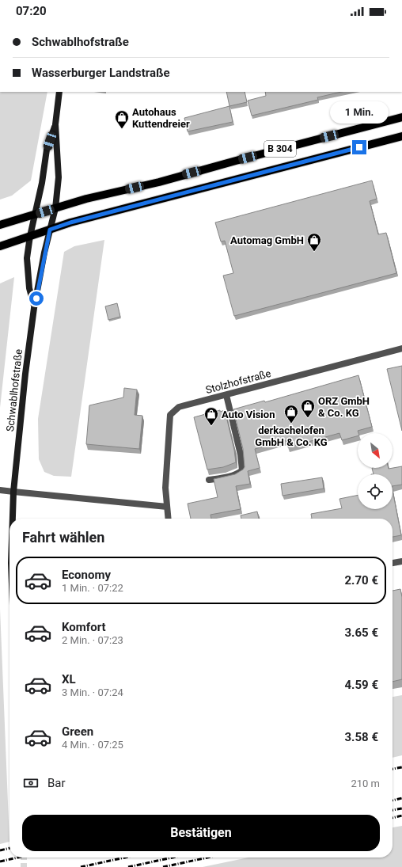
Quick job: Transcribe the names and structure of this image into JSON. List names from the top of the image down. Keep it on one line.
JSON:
{"streets":{"main road":["B 304"],"street":["Stolzhofstraße","Schwablhofstraße"]},"crossings":[["B 304","Schwablhofstraße"]],"places":{"shop":["Autohaus Kuttendreier","Automag GmbH","ORZ GmbH & Co. KG","derkachelofen GmbH & Co. KG","Auto Vision"]},"north":"bottom right","page":{"status":"07:20","banner":["Schwablhofstraße","Wasserburger Landstraße"],"bubble":"1 Min.","heading":"Fahrt wählen","list":[{"name":"Economy","note":"1 Min. · 07:22","value":"2.70 €"},{"name":"Komfort","note":"2 Min. · 07:23","value":"3.65 €"},{"name":"XL","note":"3 Min. · 07:24","value":"4.59 €"},{"name":"Green","note":"4 Min. · 07:25","value":"3.58 €"}],"pay":["Bar","210 m"],"buttons":"Bestätigen"}}
